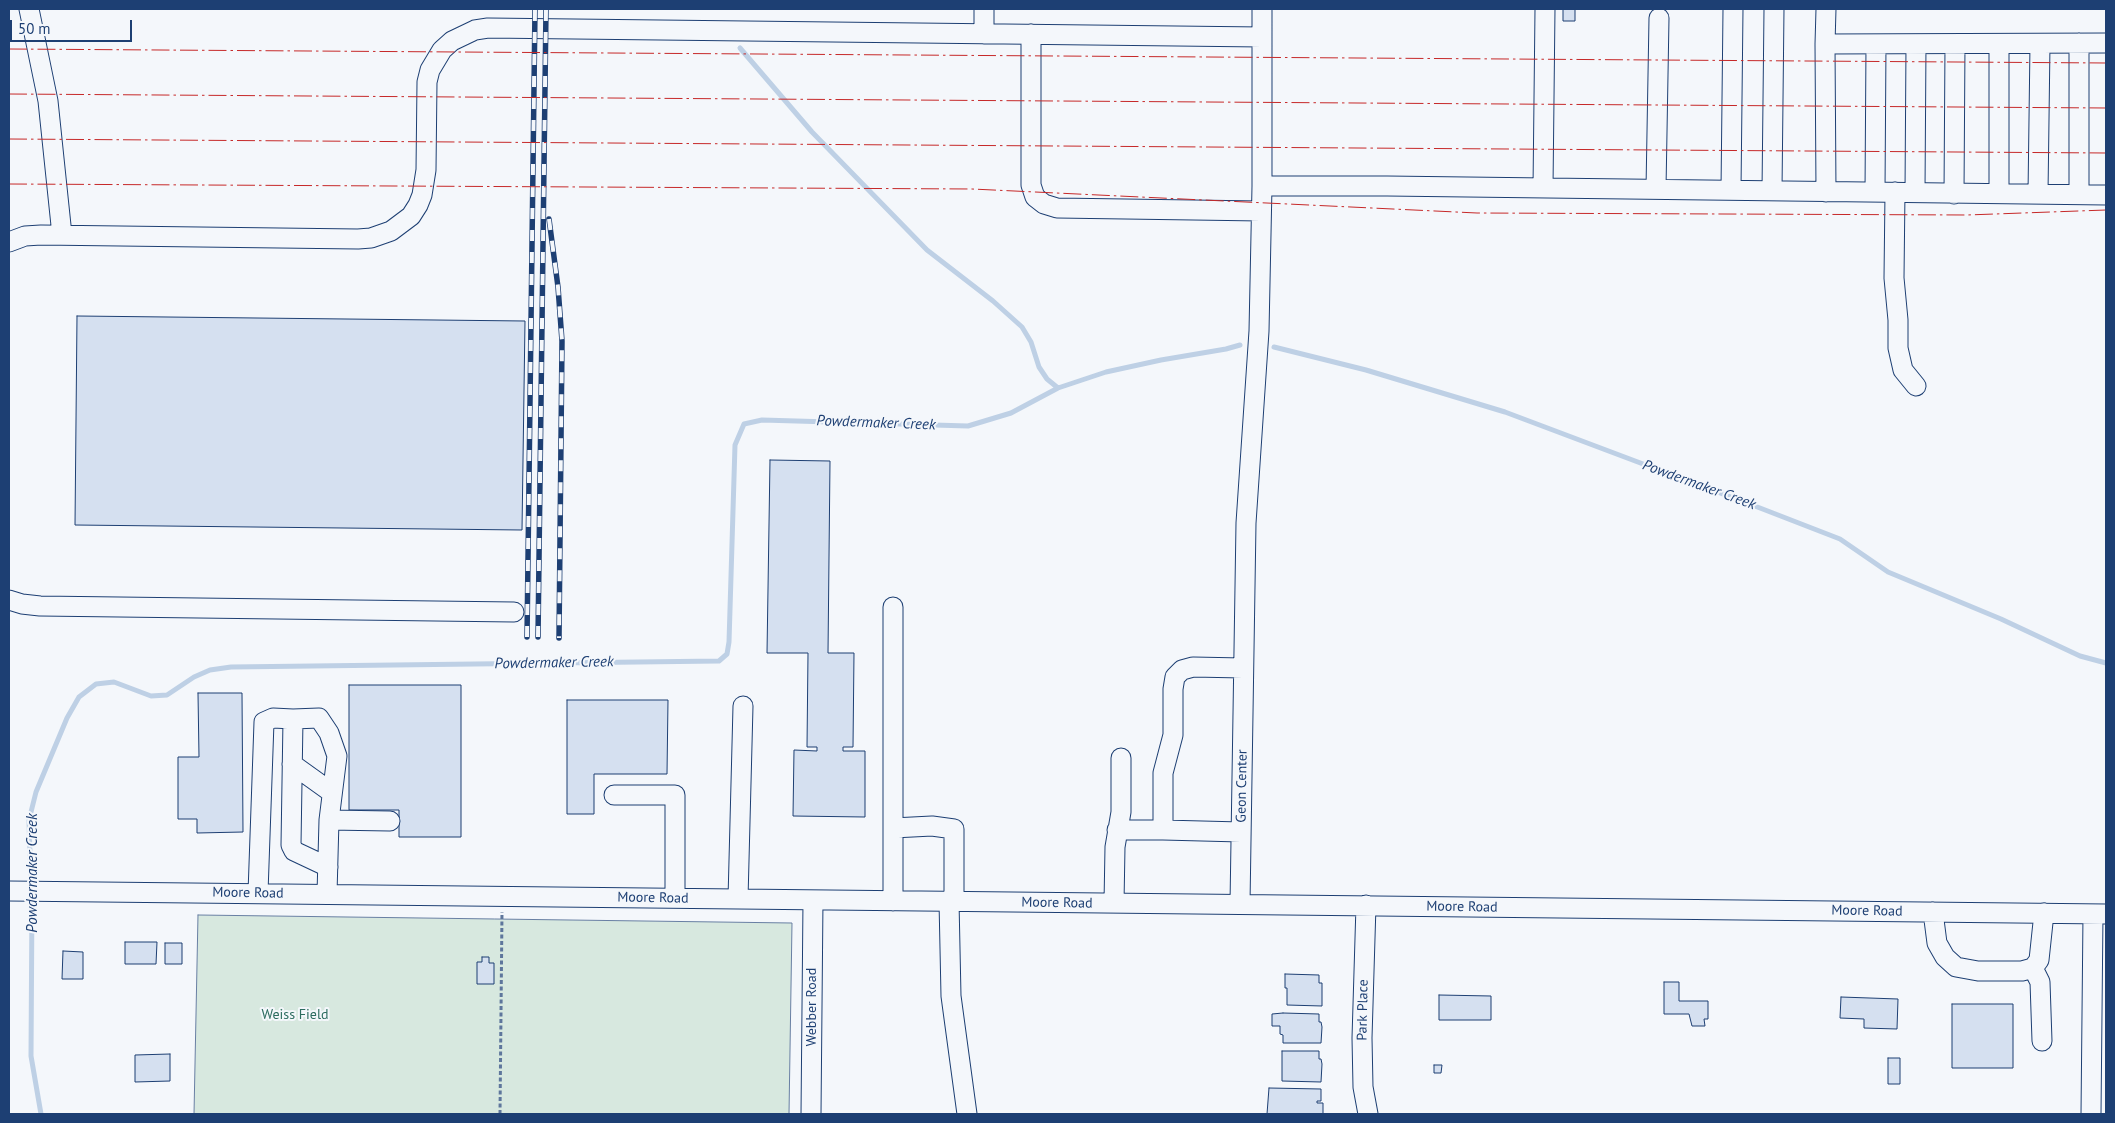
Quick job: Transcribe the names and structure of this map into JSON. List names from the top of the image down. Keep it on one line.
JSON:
{"streets":{"street":["Geon Center","Moore Road","Webber Road","Park Place"]},"crossings":[["Geon Center","Moore Road"],["Moore Road","Webber Road"],["Moore Road","Park Place"]],"water":["Powdermaker Creek"],"parks":["Weiss Field"],"scale_bar":"50 m"}
